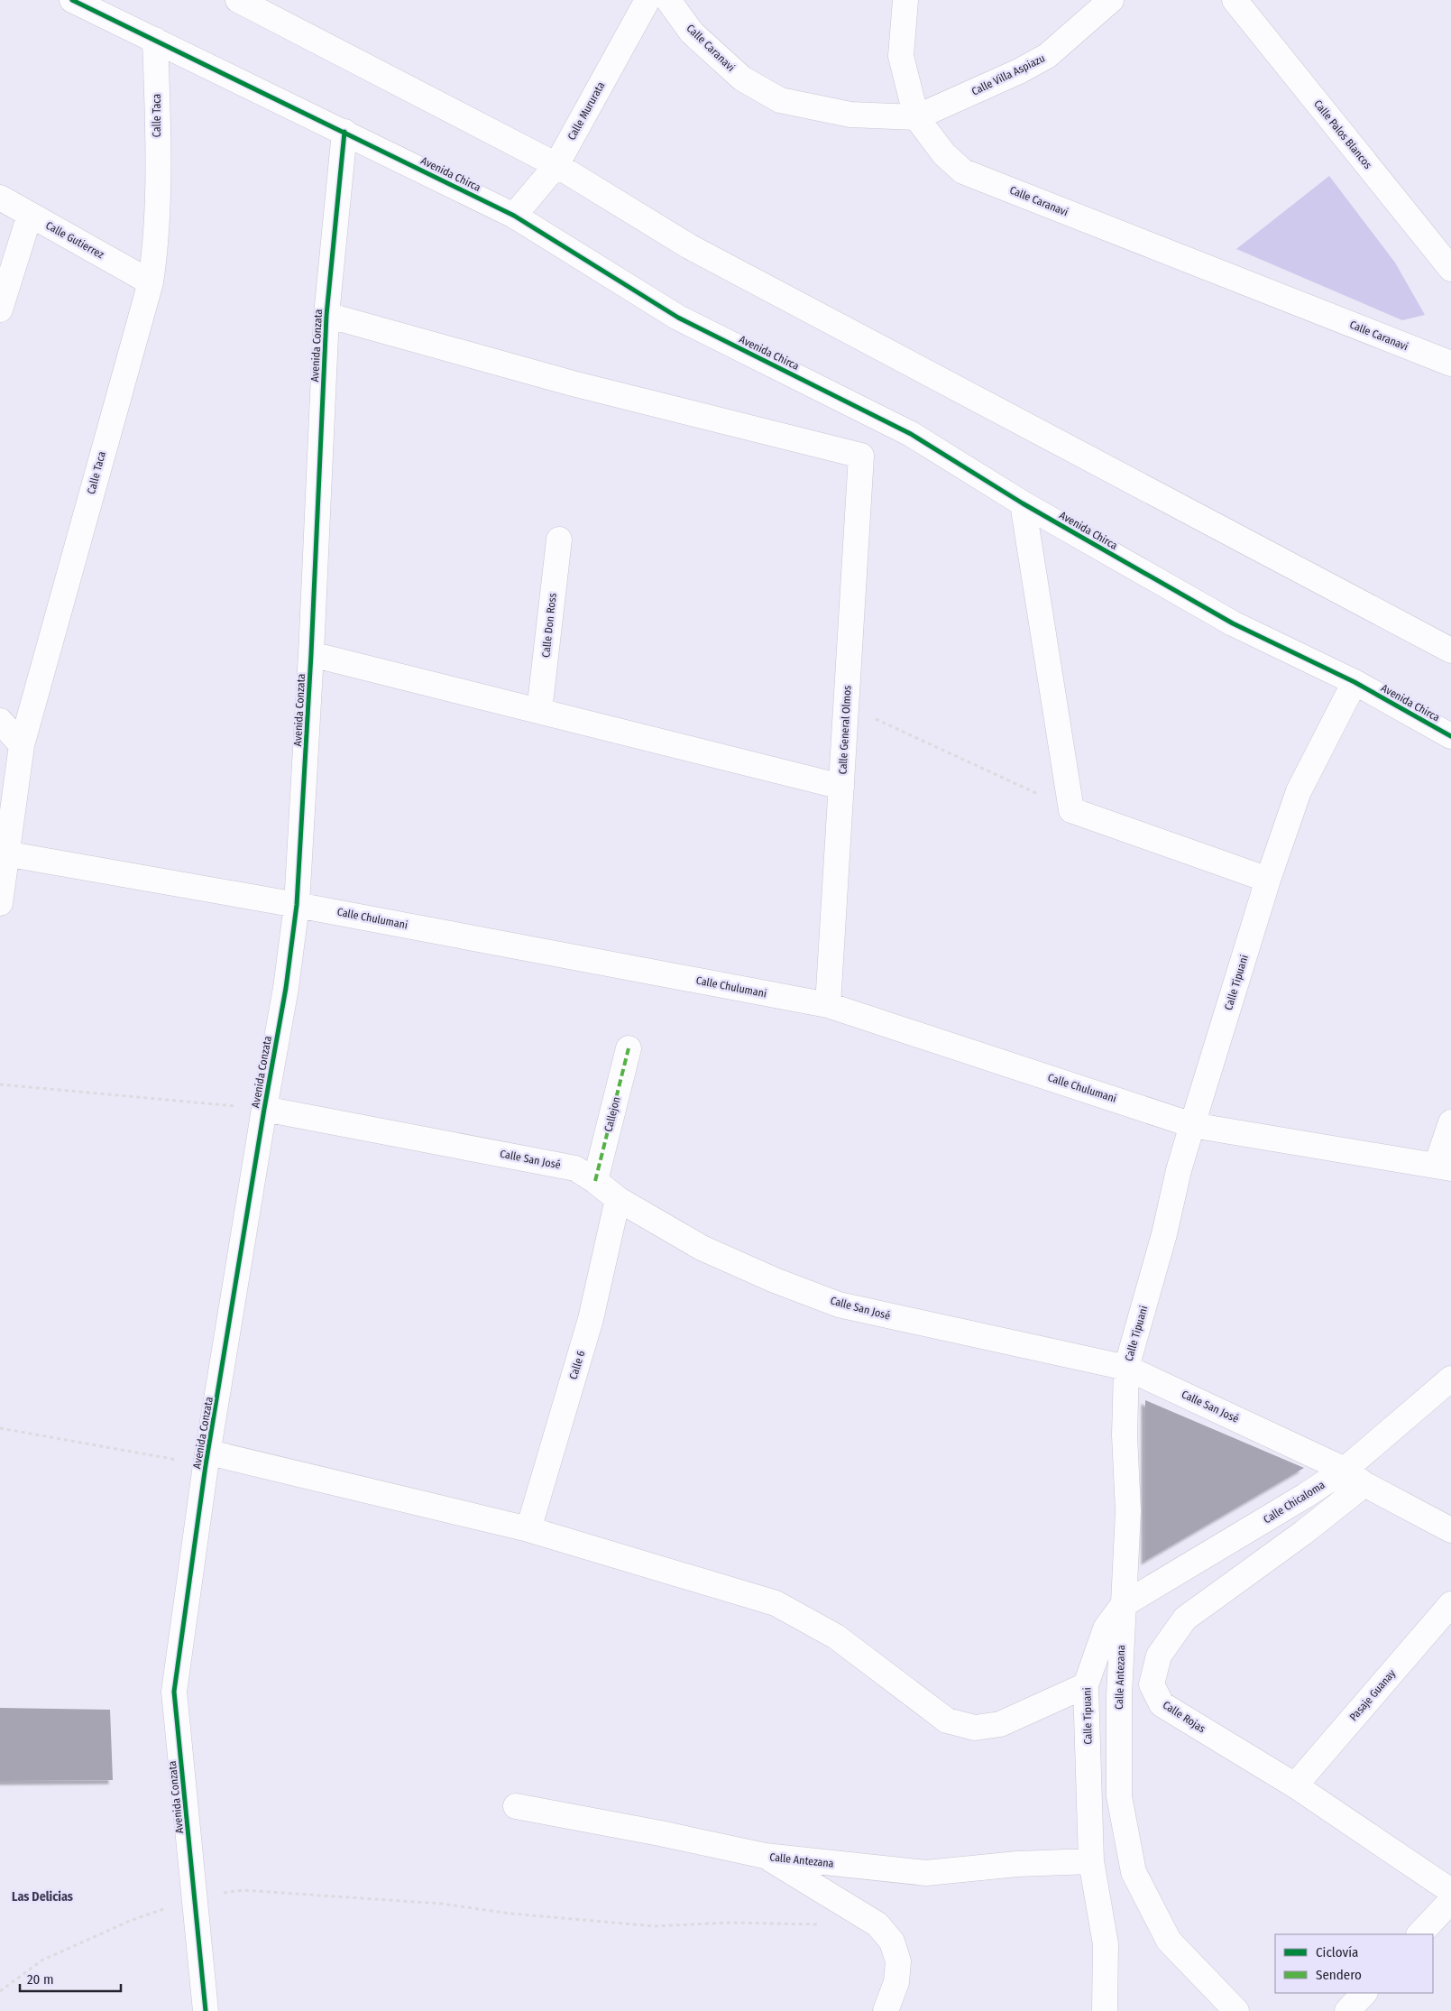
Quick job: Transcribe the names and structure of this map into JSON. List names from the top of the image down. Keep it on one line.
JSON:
{"streets":{"street":["Calle Caranavi","Calle Villa Aspiazu","Calle Mururata","Calle Taca","Calle Palos Blancos","Avenida Chirca","Calle Gutierrez","Avenida Conzata","Calle Don Ross","Calle General Olmos","Calle Chulumani","Calle Tipuani","Callejon","Calle San José","Calle 6","Calle Chicaloma","Calle Antezana","Pasaje Guanay","Calle Rojas"]},"crossings":[["Calle Caranavi","Calle Villa Aspiazu"],["Calle Mururata","Avenida Chirca"],["Calle Taca","Avenida Chirca"],["Calle Taca","Calle Gutierrez"],["Calle Taca","Calle Chulumani"],["Avenida Chirca","Avenida Conzata"],["Avenida Chirca","Calle Tipuani"],["Avenida Conzata","Calle General Olmos"],["Avenida Conzata","Calle Chulumani"],["Avenida Conzata","Calle San José"],["Calle General Olmos","Calle Chulumani"],["Calle Chulumani","Calle Tipuani"],["Calle Tipuani","Calle San José"],["Calle Tipuani","Calle Chicaloma"],["Calle Tipuani","Calle Antezana"],["Callejon","Calle San José"],["Calle San José","Calle 6"],["Calle San José","Calle Chicaloma"],["Calle San José","Calle Rojas"],["Calle Chicaloma","Calle Antezana"],["Pasaje Guanay","Calle Rojas"]],"districts":["Las Delicias"],"legend":["Ciclovía","Sendero"],"scale_bar":"20 m"}
